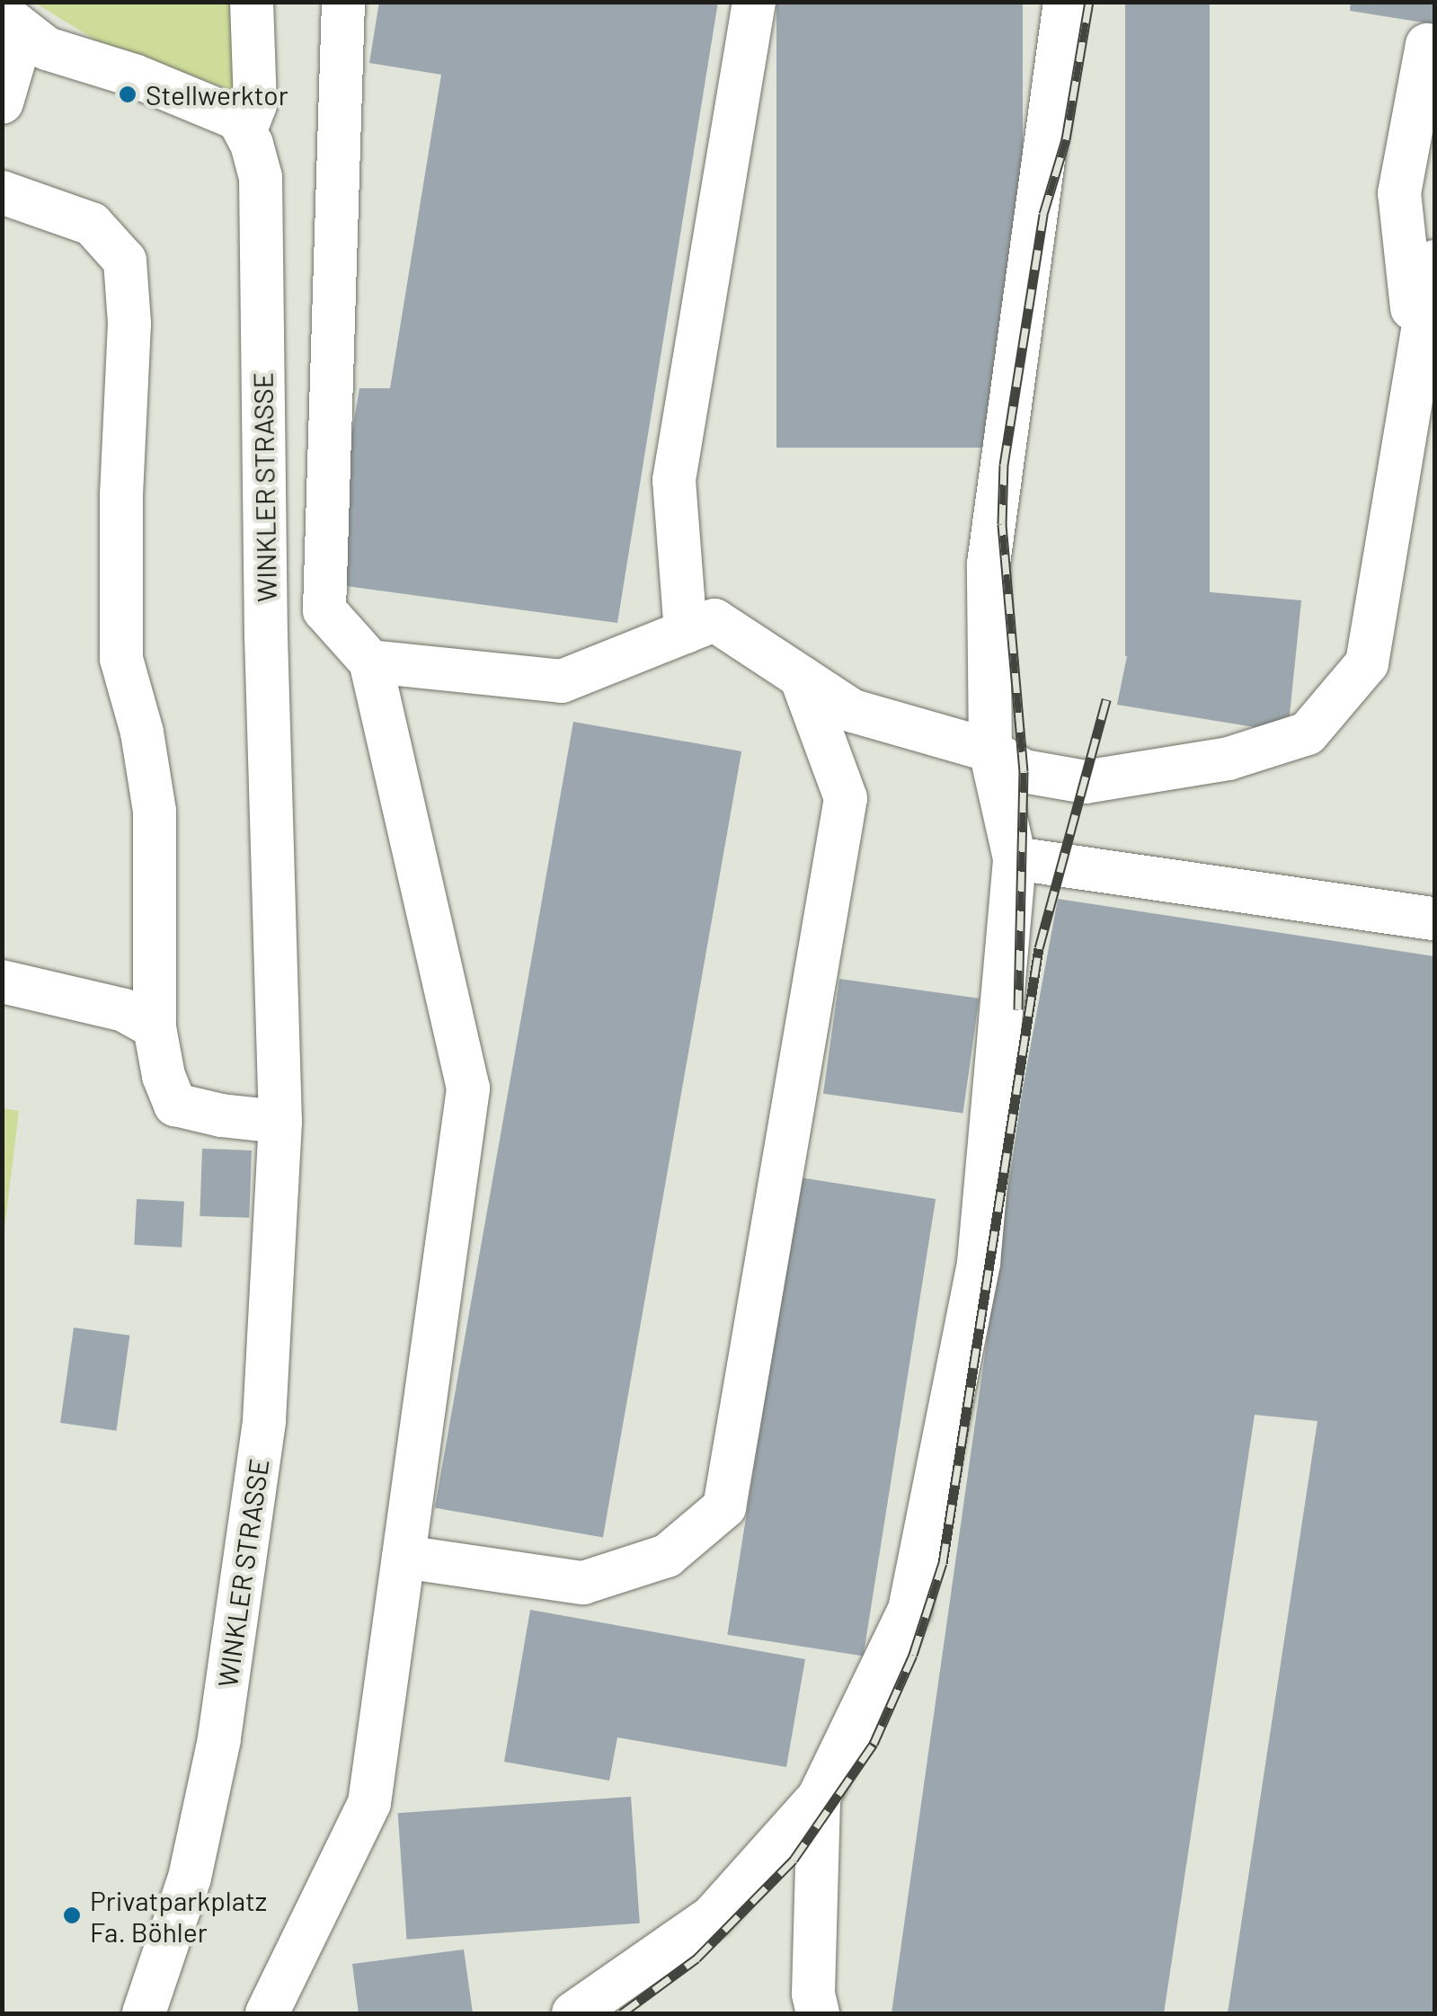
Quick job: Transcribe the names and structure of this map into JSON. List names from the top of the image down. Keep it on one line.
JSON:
{"streets":{"street":["WINKLER STRASSE"]},"places":["Stellwerktor","Privatparkplatz Fa. Böhler"]}
